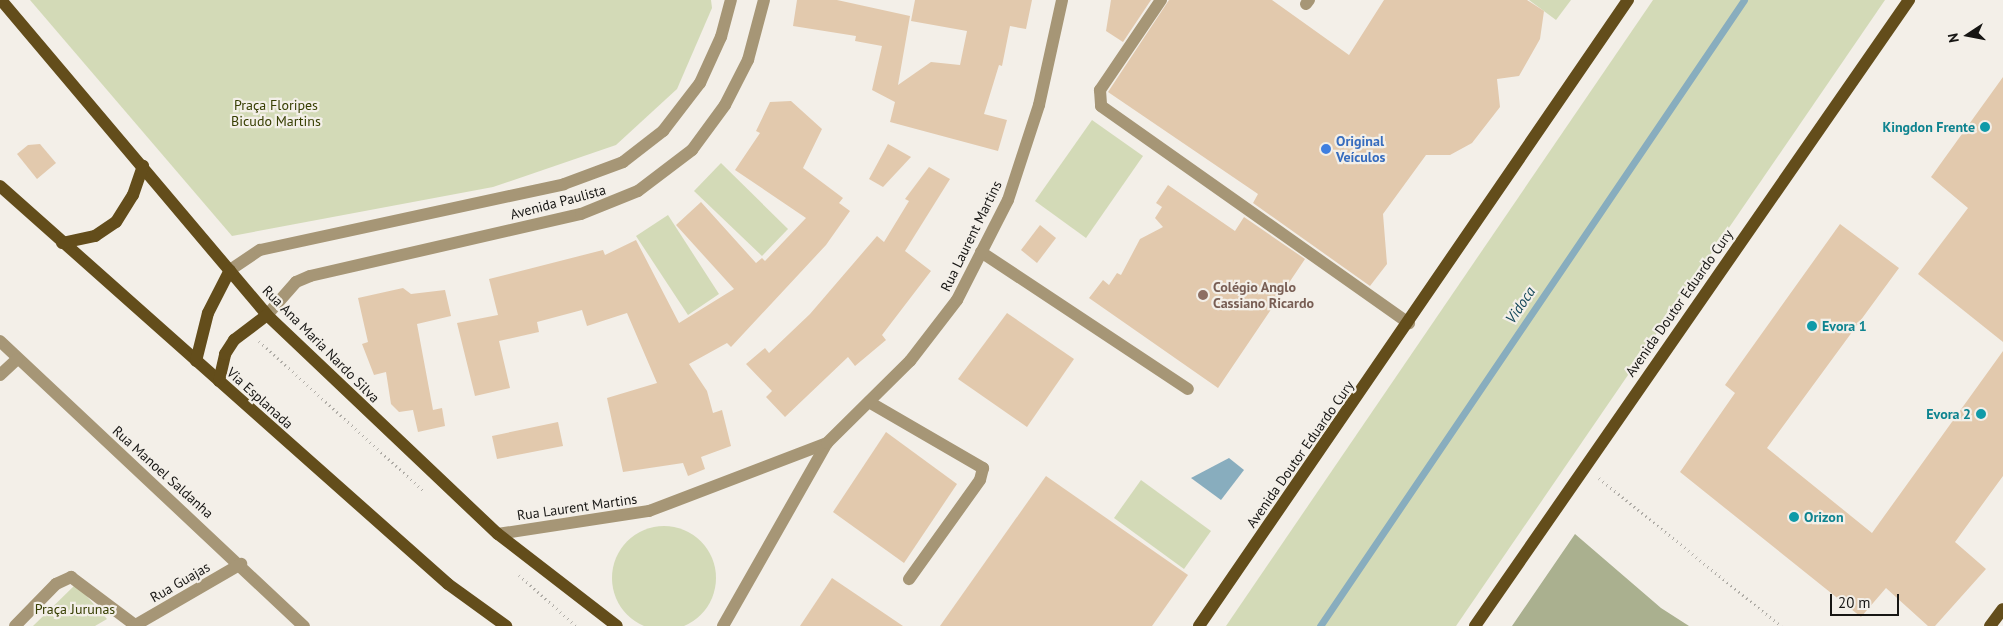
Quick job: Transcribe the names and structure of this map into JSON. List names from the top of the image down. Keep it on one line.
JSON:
{"streets":{"main road":["Avenida Doutor Eduardo Cury","Rua Ana Maria Nardo Silva","Via Esplanada"],"street":["Avenida Paulista","Rua Laurent Martins","Rua Manoel Saldanha","Rua Guajas"]},"crossings":[["Avenida Paulista","Rua Ana Maria Nardo Silva"],["Rua Laurent Martins","Rua Ana Maria Nardo Silva"],["Rua Manoel Saldanha","Rua Guajas"]],"water":["Vidoca"],"parks":["Praça Floripes Bicudo Martins","Praça Jurunas"],"places":["Kingdon Frente","Original Veículos","Colégio Anglo Cassiano Ricardo","Evora 1","Evora 2","Orizon"],"scale_bar":"20 m","north":"left"}
